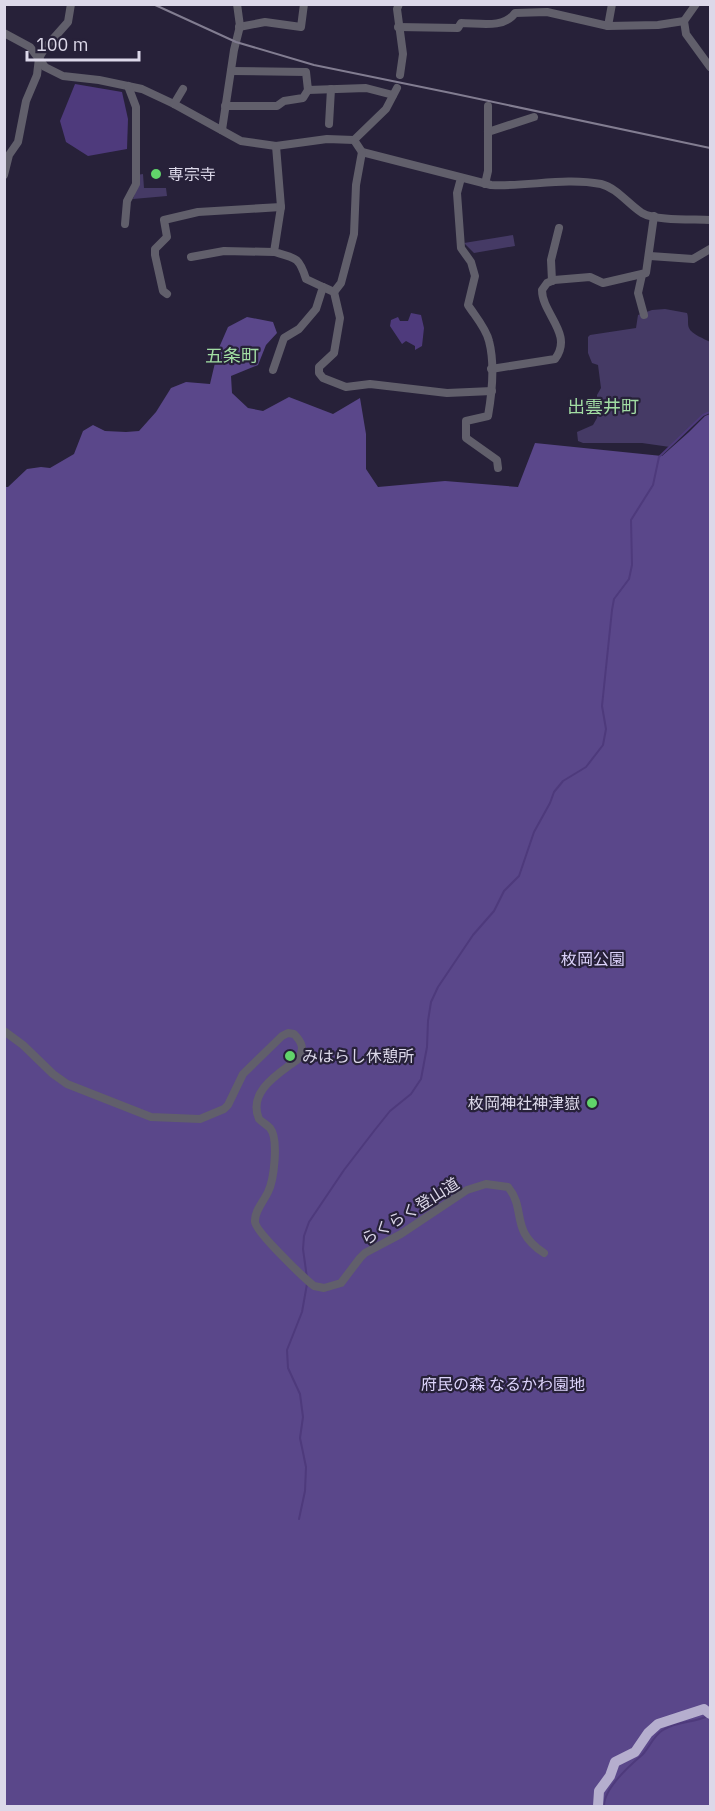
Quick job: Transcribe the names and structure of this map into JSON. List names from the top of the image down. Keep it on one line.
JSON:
{"streets":{"street":["らくらく登山道"]},"districts":["五条町","出雲井町"],"parks":["枚岡公園","府民の森 なるかわ園地"],"places":["専宗寺","みはらし休憩所","枚岡神社神津嶽"],"scale_bar":"100 m"}
